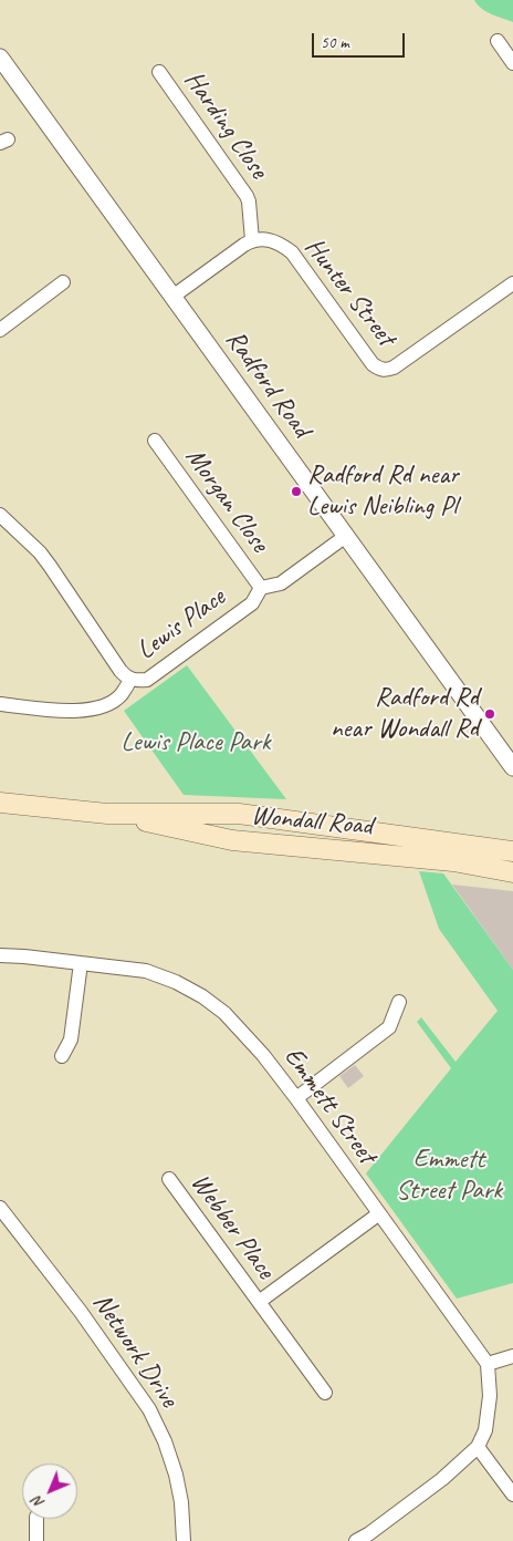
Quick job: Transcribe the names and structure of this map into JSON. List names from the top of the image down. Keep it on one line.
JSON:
{"streets":{"main road":["Wondall Road"],"street":["Harding Close","Hunter Street","Radford Road","Morgan Close","Lewis Place","Emmett Street","Webber Place","Network Drive"]},"crossings":[["Harding Close","Hunter Street"],["Radford Road","Lewis Place"],["Morgan Close","Lewis Place"],["Emmett Street","Webber Place"]],"parks":["Lewis Place Park","Emmett Street Park"],"places":["Radford Rd near Lewis Neibling Pl","Radford Rd near Wondall Rd"],"scale_bar":"50 m","north":"bottom left"}
